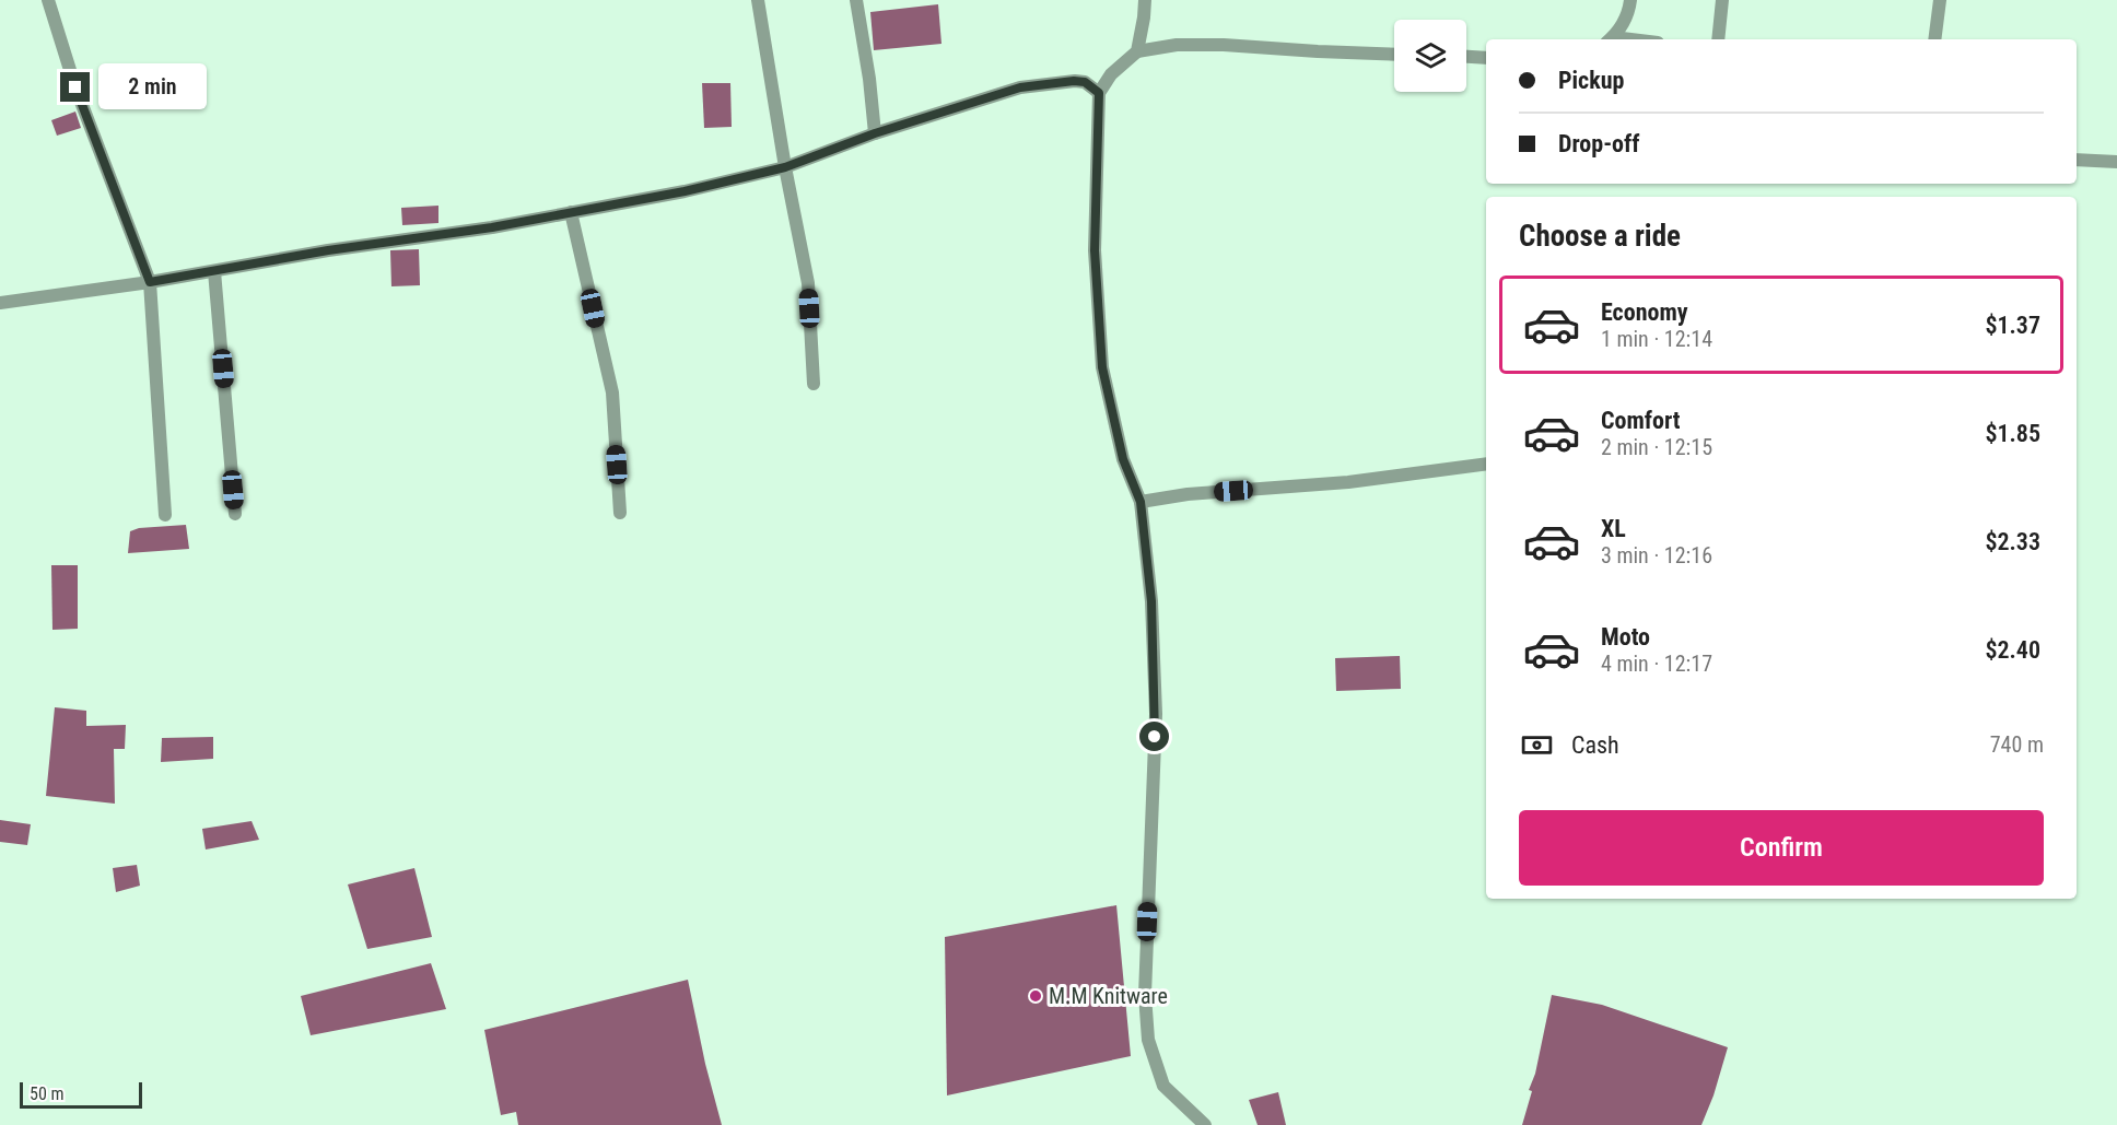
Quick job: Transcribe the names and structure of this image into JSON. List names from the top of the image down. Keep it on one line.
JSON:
{"places":["M.M Knitware"],"scale_bar":"50 m","page":{"banner":["Pickup","Drop-off"],"bubble":"2 min","heading":"Choose a ride","list":[{"name":"Economy","note":"1 min · 12:14","value":"$1.37"},{"name":"Comfort","note":"2 min · 12:15","value":"$1.85"},{"name":"XL","note":"3 min · 12:16","value":"$2.33"},{"name":"Moto","note":"4 min · 12:17","value":"$2.40"}],"pay":["Cash","740 m"],"buttons":"Confirm","scale":"50 m"}}
